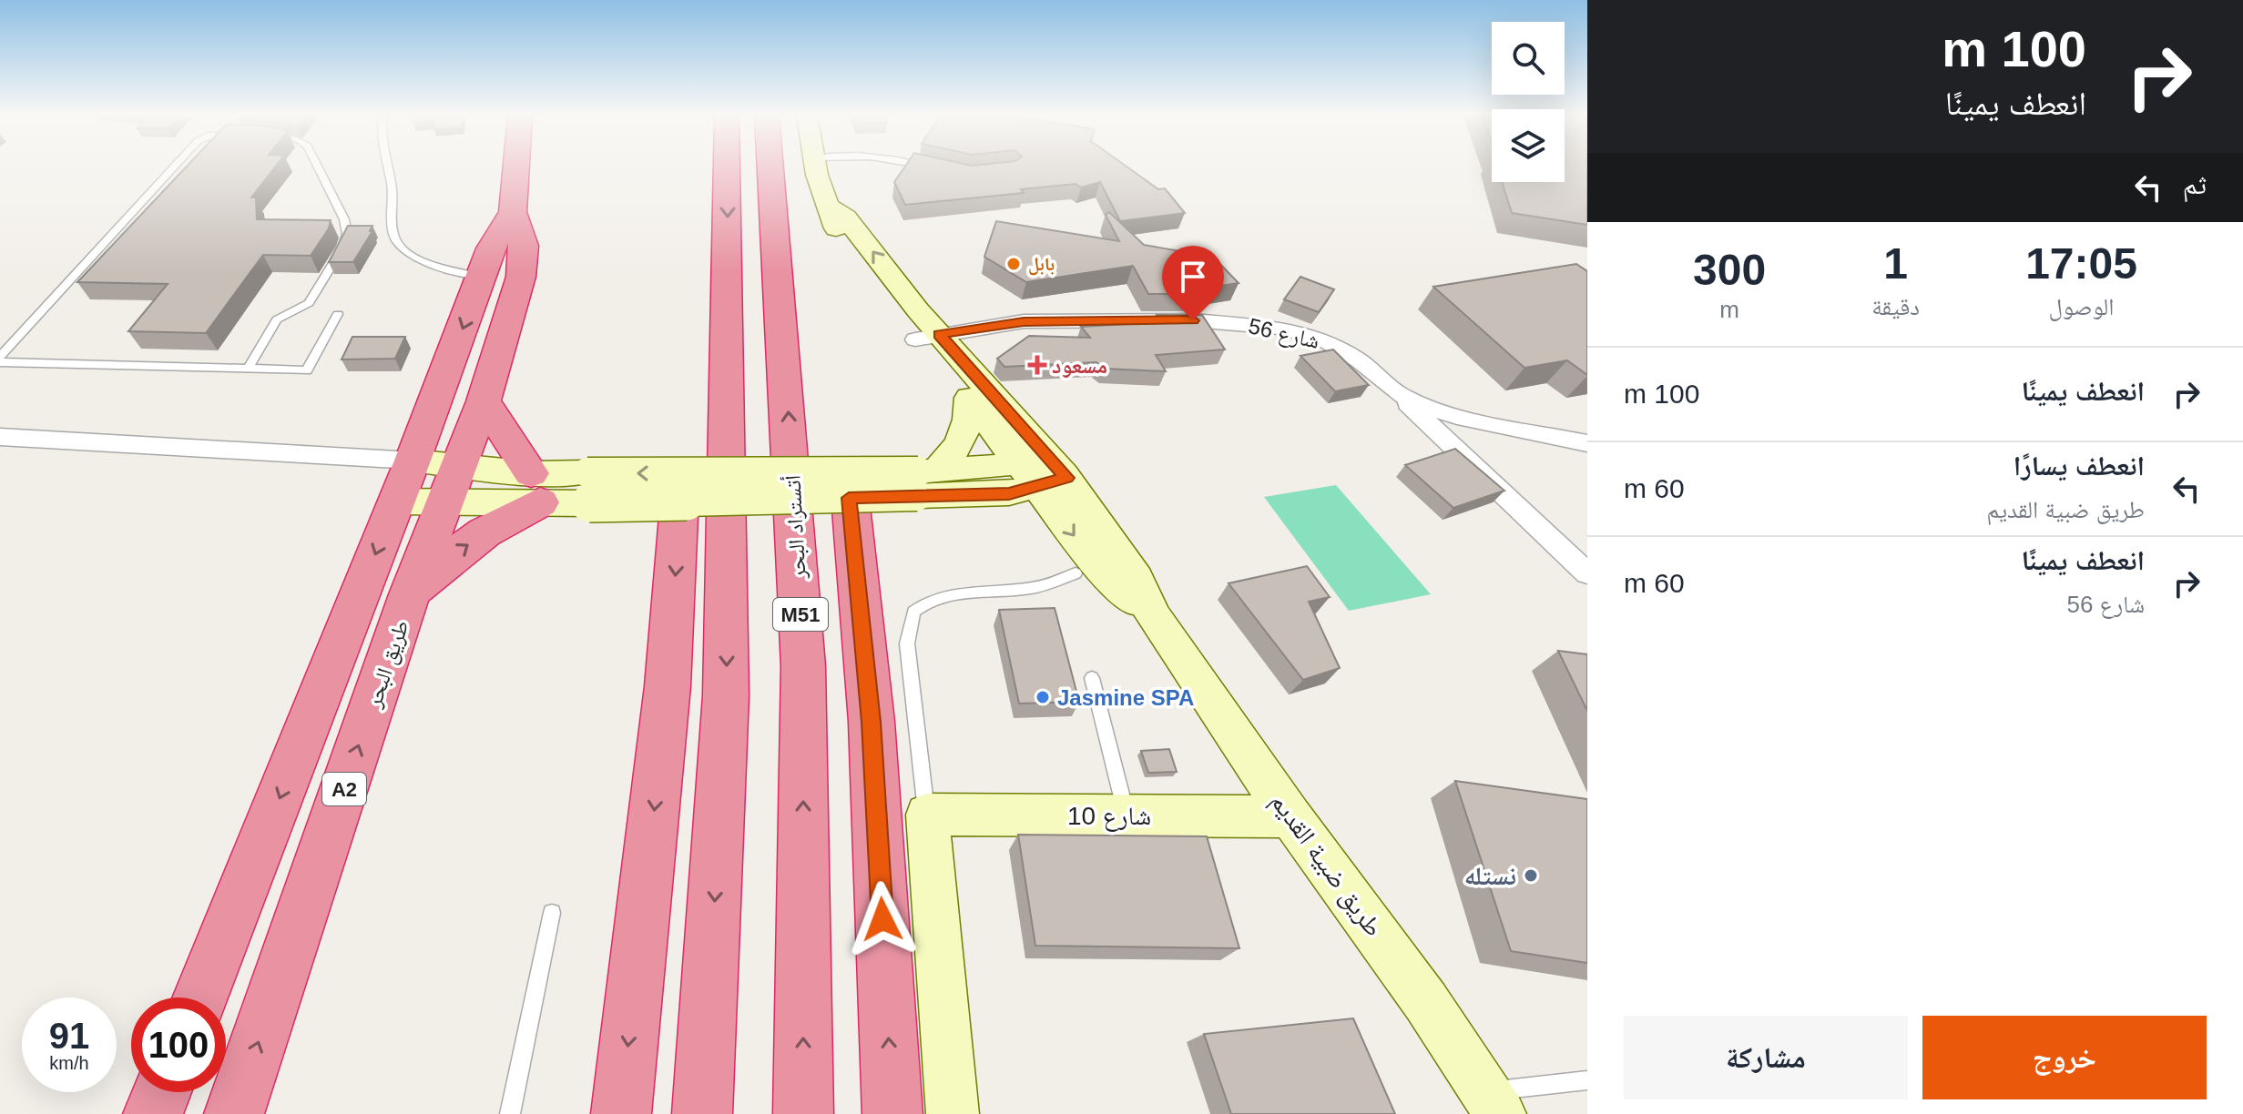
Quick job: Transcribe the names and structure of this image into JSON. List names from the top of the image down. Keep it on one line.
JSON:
{"streets":{"highway":["أتستراد البحر","M51","طريق البحر","A2"],"street":["شارع 56","شارع 10","طريق ضبية القديم"]},"crossings":[["شارع 56","طريق ضبية القديم"],["شارع 10","طريق ضبية القديم"]],"places":{"other":["بابل","Jasmine SPA","نستله"],"health":["مسعود"]},"page":{"turn":["100 m","انعطف يمينًا"],"then":"ثم","eta":["17:05","الوصول","1","دقيقة","300","m"],"list":[{"name":"انعطف يمينًا","value":"100 m"},{"name":"انعطف يسارًا","note":"طريق ضبية القديم","value":"60 m"},{"name":"انعطف يمينًا","note":"شارع 56","value":"60 m"}],"speed":"91 km/h","limit":"100","buttons":["خروج","مشاركة"]}}
